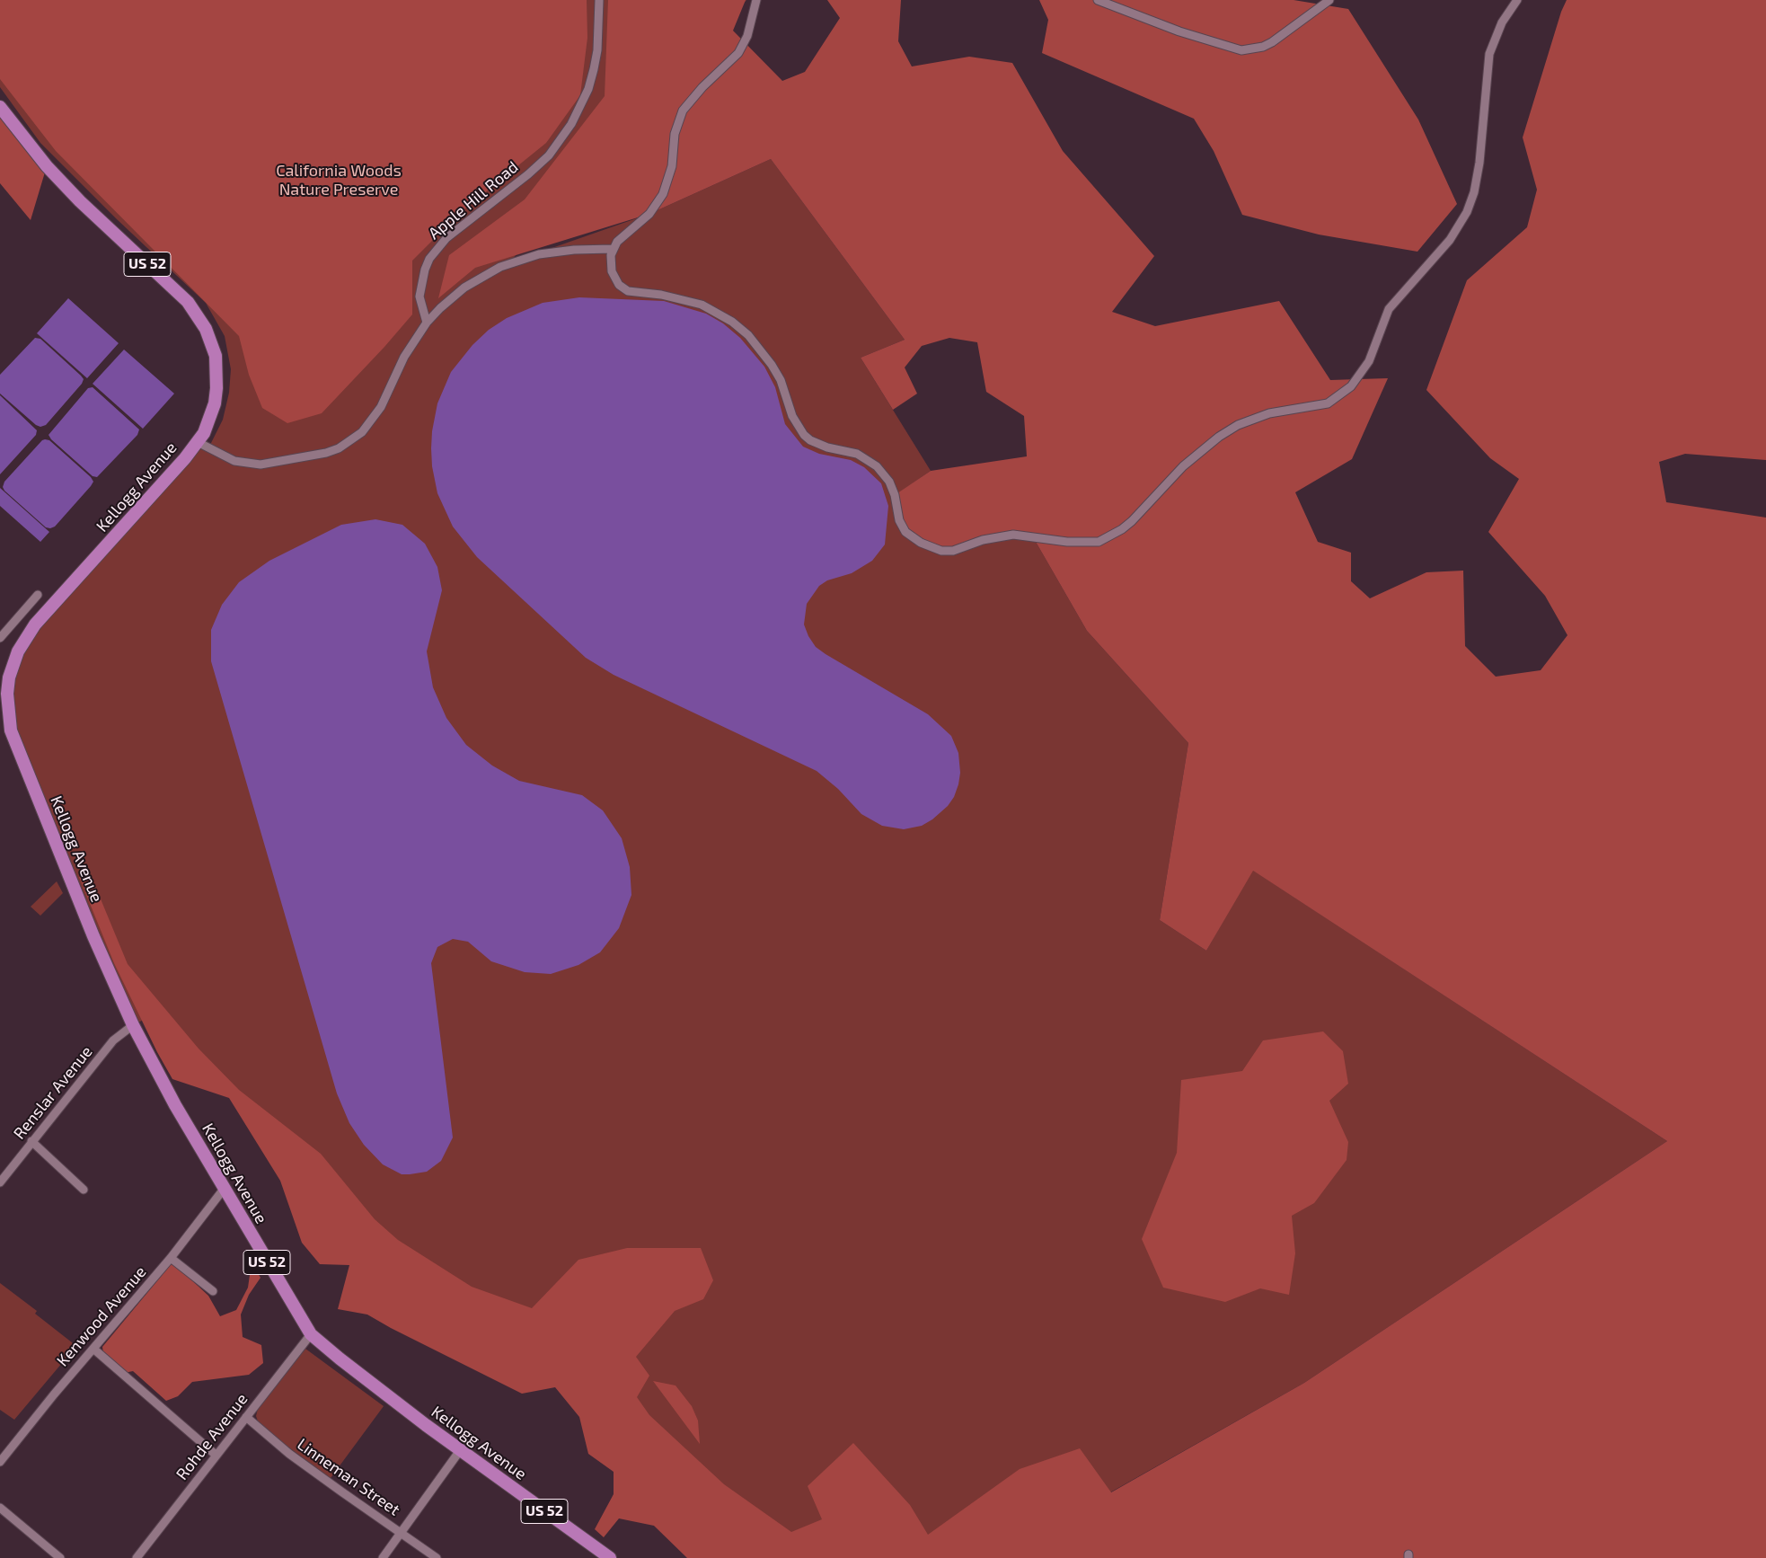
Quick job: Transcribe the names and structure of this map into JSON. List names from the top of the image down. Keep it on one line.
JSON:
{"streets":{"main road":["US 52","Kellogg Avenue"],"street":["Apple Hill Road","Renslar Avenue","Kenwood Avenue","Rohde Avenue","Linneman Street"]},"crossings":[["Kellogg Avenue","Renslar Avenue"],["Kellogg Avenue","Kenwood Avenue"],["Kellogg Avenue","Rohde Avenue"],["Rohde Avenue","Linneman Street"]],"parks":["California Woods Nature Preserve"]}
